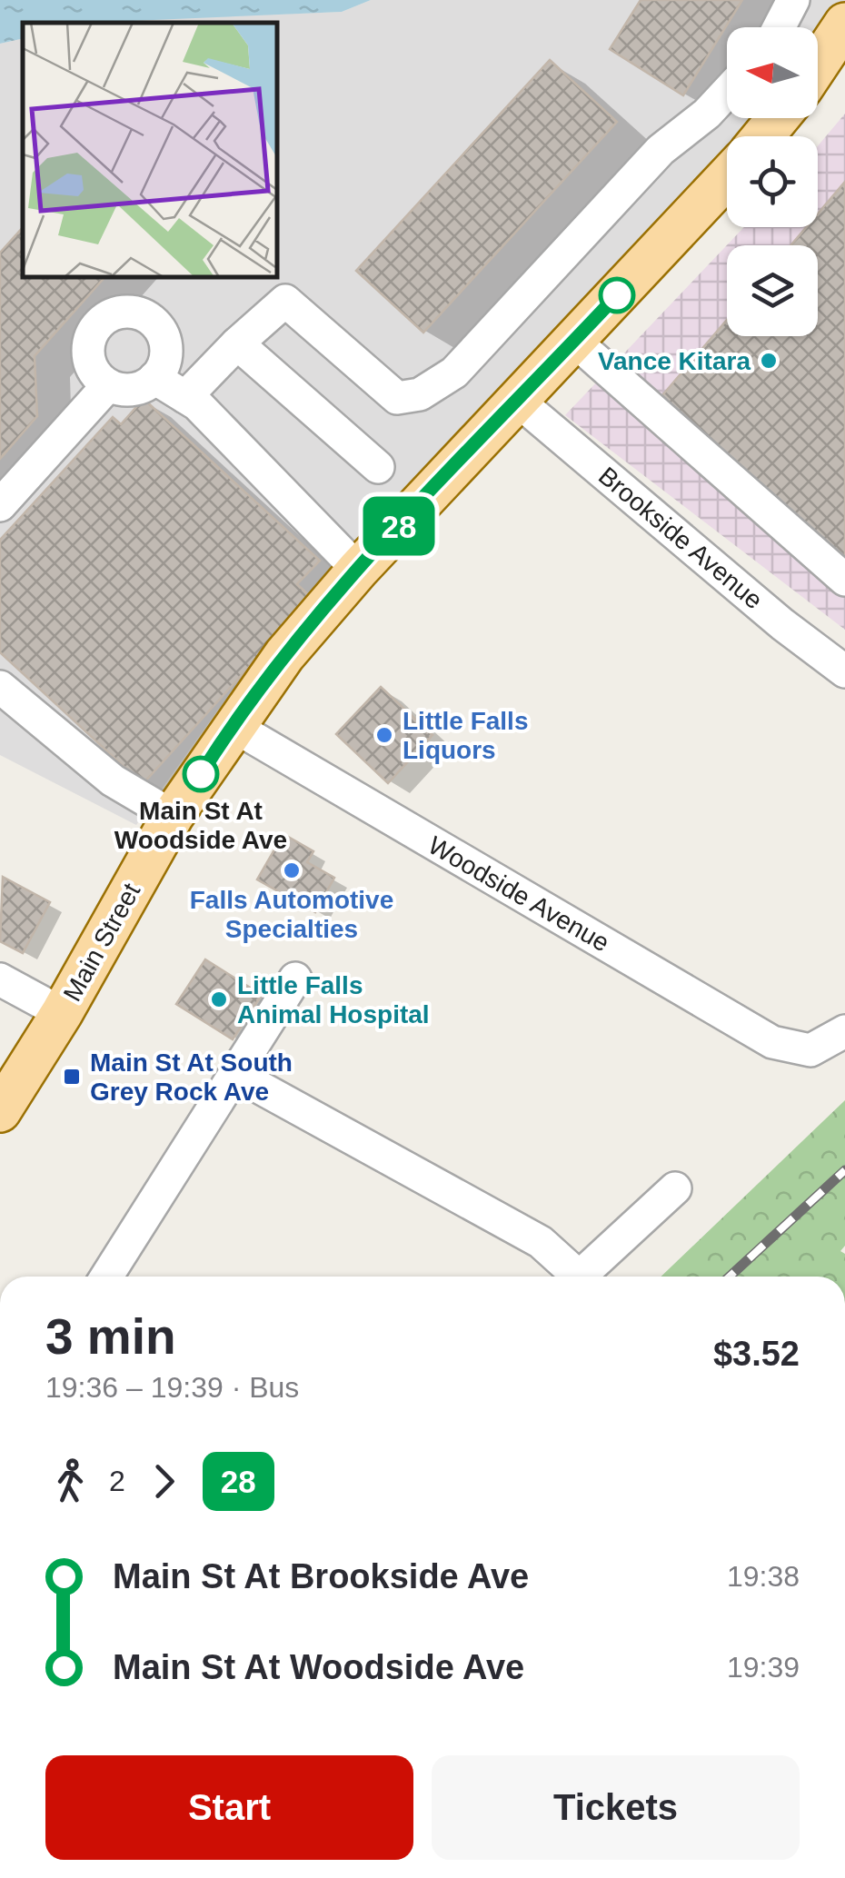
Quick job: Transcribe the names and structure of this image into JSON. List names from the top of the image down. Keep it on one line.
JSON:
{"streets":{"main road":["Main Street"],"street":["Brookside Avenue","Woodside Avenue"]},"crossings":[["Brookside Avenue","Main Street"],["Woodside Avenue","Main Street"]],"places":{"other":["Vance Kitara","Little Falls Liquors","Main St At Woodside Ave","Falls Automotive Specialties","Little Falls Animal Hospital"],"transit":["Main St At South Grey Rock Ave"]},"lines":["bus line 28"],"north":"left","page":{"on_map":"28","heading":["3 min","19:36 – 19:39 · Bus","$3.52"],"legs":["2","28"],"list":[{"name":"Main St At Brookside Ave","value":"19:38"},{"name":"Main St At Woodside Ave","value":"19:39"}],"buttons":["Start","Tickets"]}}
